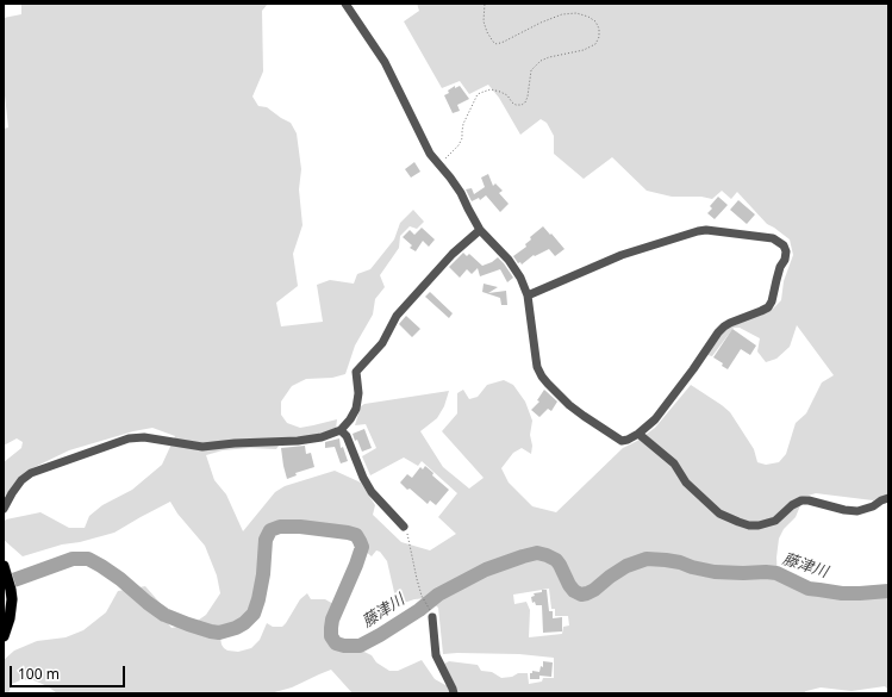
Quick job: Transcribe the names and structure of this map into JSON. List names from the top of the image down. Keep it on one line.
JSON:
{"water":["藤津川"],"scale_bar":"100 m"}
